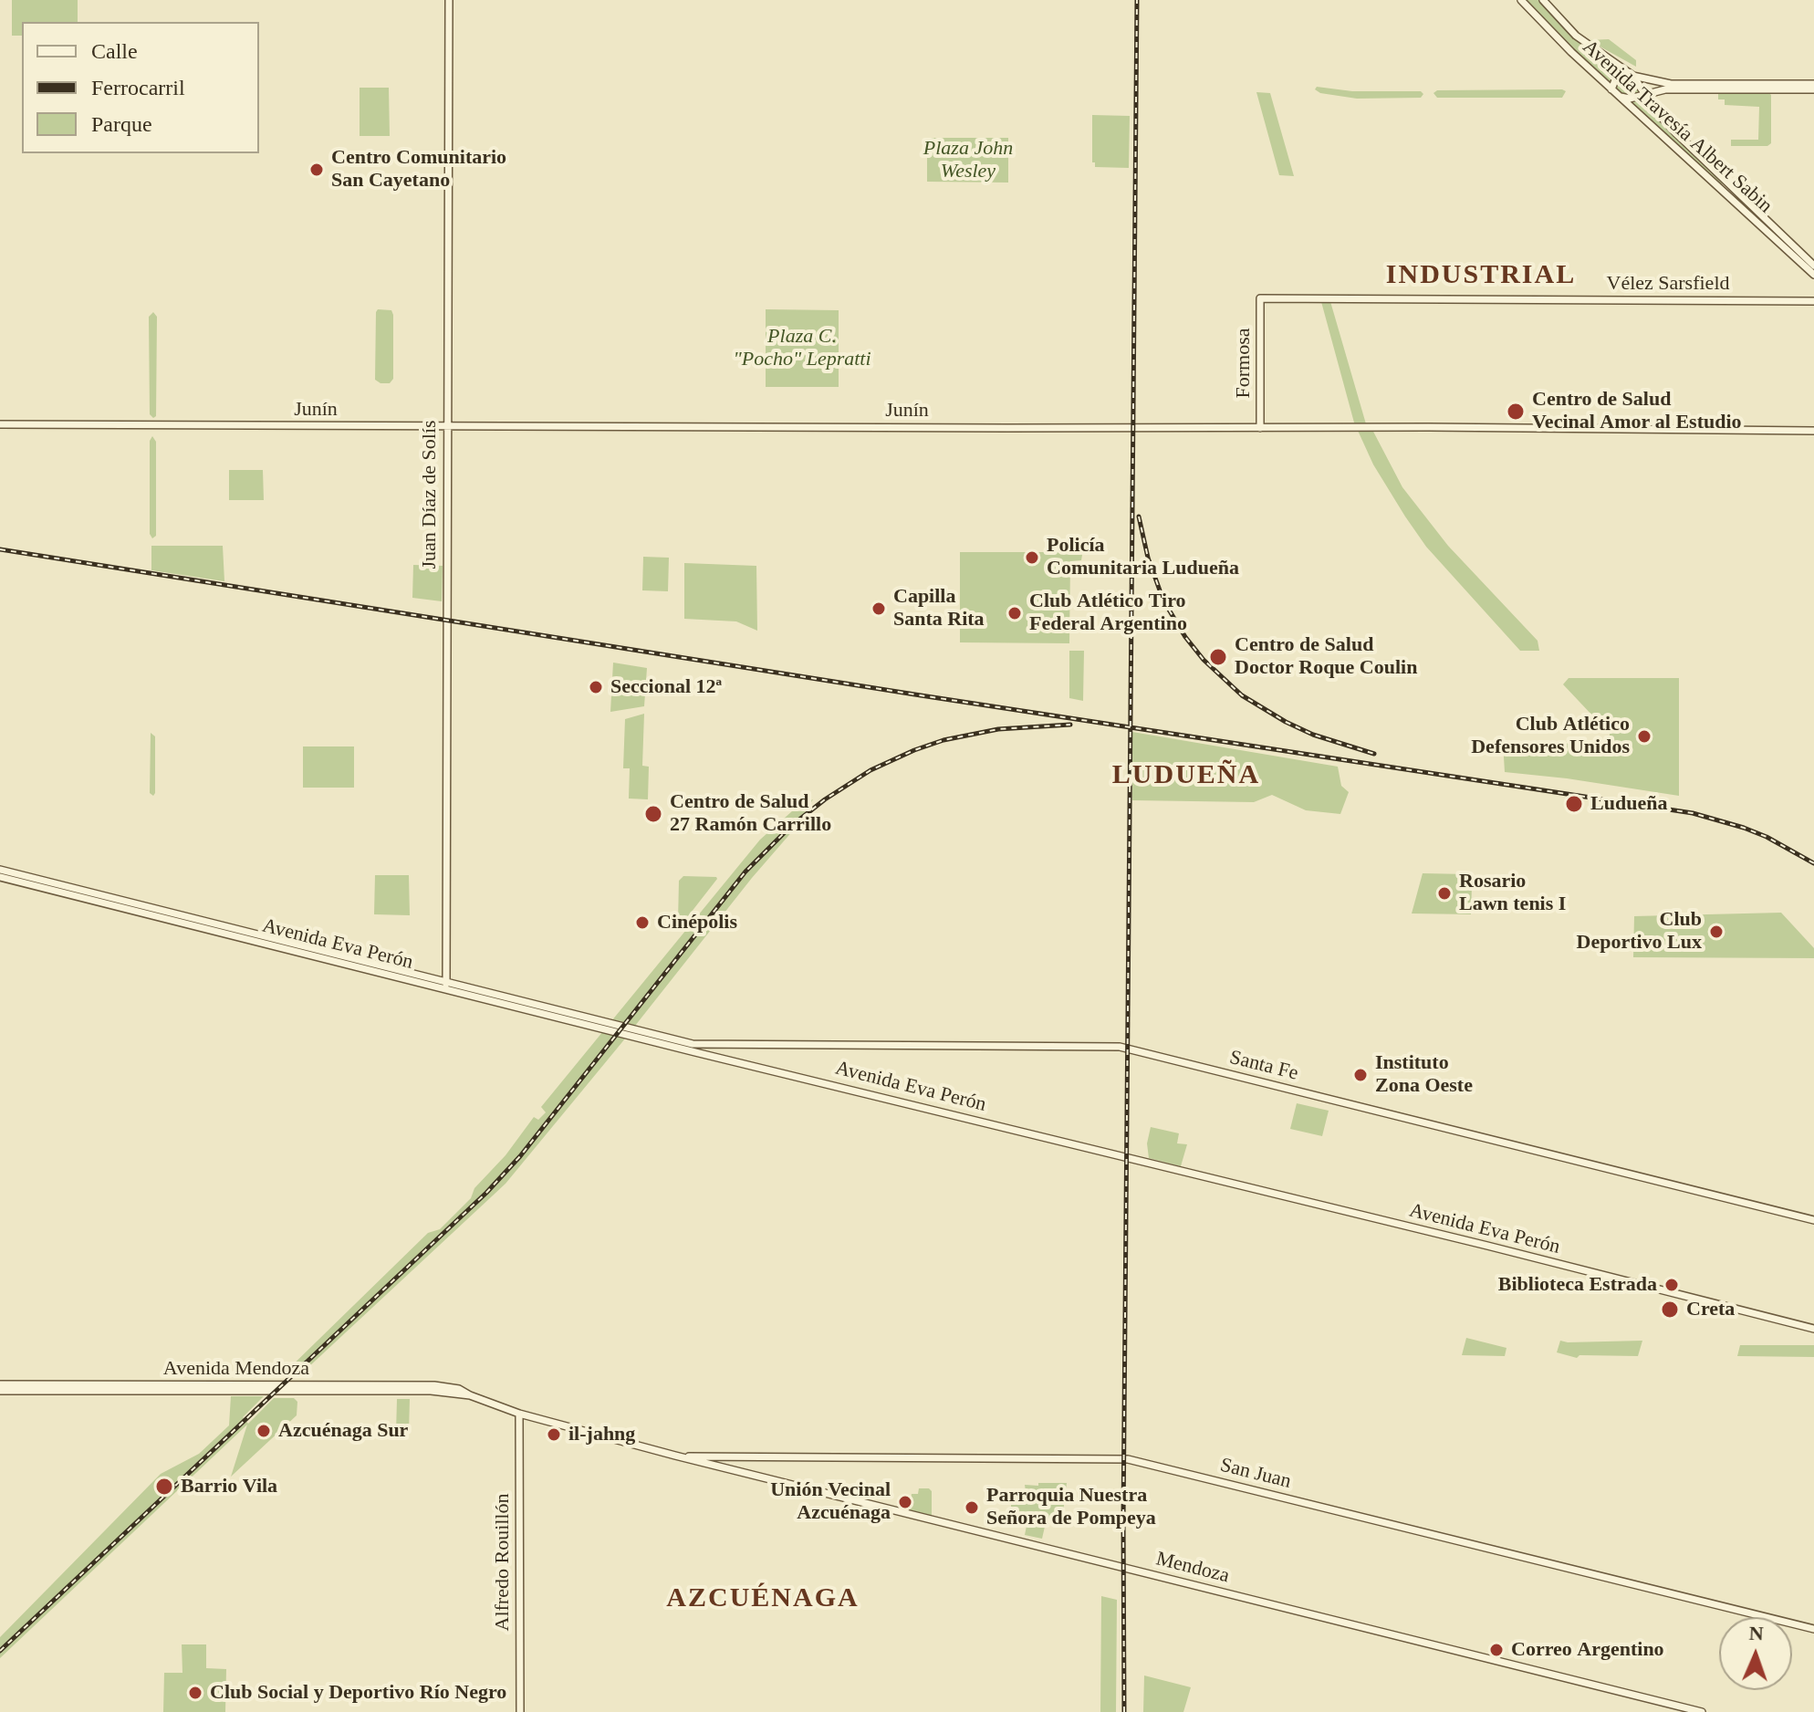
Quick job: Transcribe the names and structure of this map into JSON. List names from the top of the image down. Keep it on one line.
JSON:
{"streets":{"main road":["Avenida Travesía Albert Sabin","Vélez Sarsfield","Formosa","Junín","Juan Díaz de Solís","Avenida Eva Perón","Santa Fe","Avenida Mendoza","San Juan","Alfredo Rouillón","Mendoza"]},"crossings":[["Vélez Sarsfield","Formosa"],["Formosa","Junín"],["Junín","Juan Díaz de Solís"],["Juan Díaz de Solís","Avenida Eva Perón"],["Avenida Eva Perón","Santa Fe"],["Avenida Mendoza","San Juan"],["Avenida Mendoza","Alfredo Rouillón"],["Avenida Mendoza","Mendoza"],["San Juan","Mendoza"]],"districts":["INDUSTRIAL","LUDUEÑA","AZCUÉNAGA"],"parks":["Plaza John Wesley","Plaza C. \"Pocho\" Lepratti"],"places":["Centro Comunitario San Cayetano","Centro de Salud Vecinal Amor al Estudio","Policía Comunitaria Ludueña","Capilla Santa Rita","Club Atlético Tiro Federal Argentino","Centro de Salud Doctor Roque Coulin","Seccional 12ª","Club Atlético Defensores Unidos","Ludueña","Centro de Salud 27 Ramón Carrillo","Rosario Lawn tenis I","Cinépolis","Club Deportivo Lux","Instituto Zona Oeste","Biblioteca Estrada","Creta","Azcuénaga Sur","il-jahng","Barrio Vila","Unión Vecinal Azcuénaga","Parroquia Nuestra Señora de Pompeya","Correo Argentino","Club Social y Deportivo Río Negro"],"legend":["Calle","Ferrocarril","Parque"],"north":"top"}
